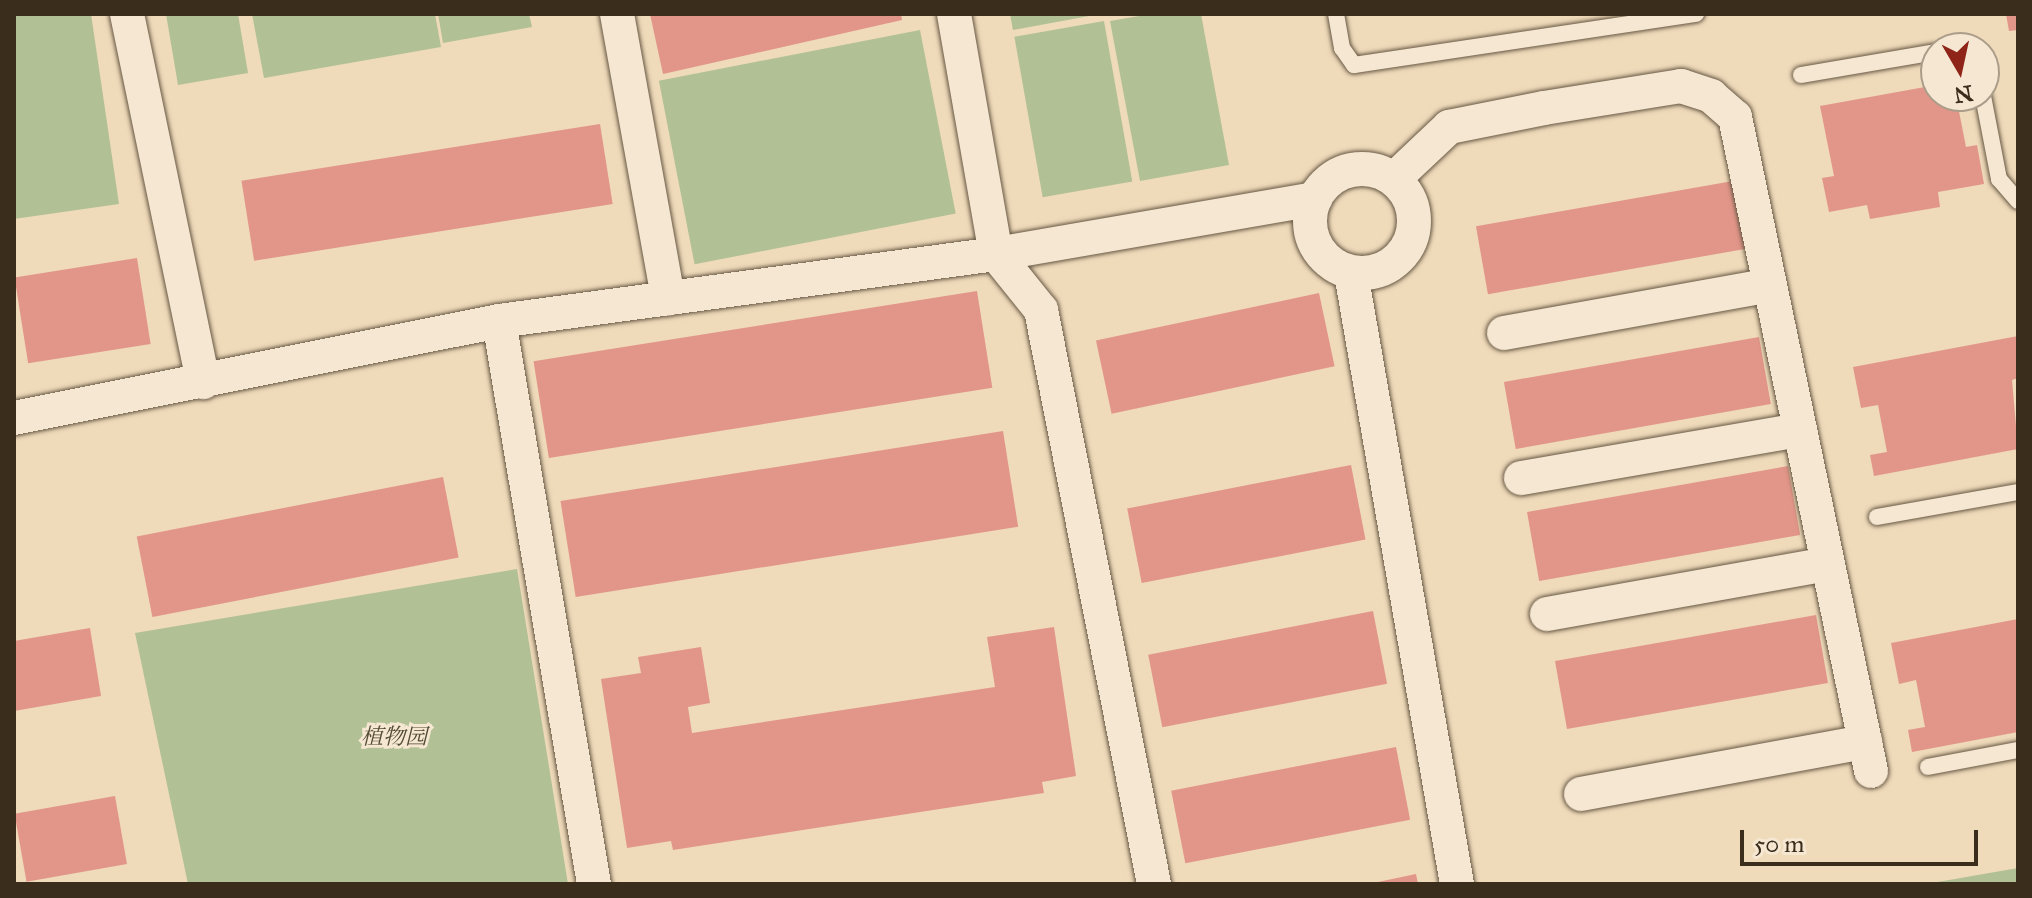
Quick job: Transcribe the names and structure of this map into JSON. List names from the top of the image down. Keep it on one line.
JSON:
{"parks":["植物园"],"scale_bar":"50 m","north":"bottom"}
